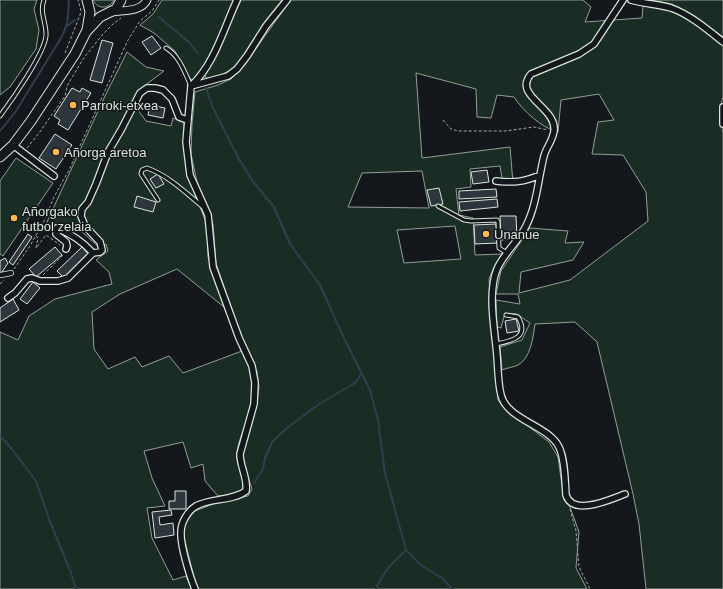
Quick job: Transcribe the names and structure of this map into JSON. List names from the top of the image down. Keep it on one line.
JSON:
{"places":["Parroki-etxea","Añorga aretoa","Añorgako futbol zelaia","Unanue"]}
